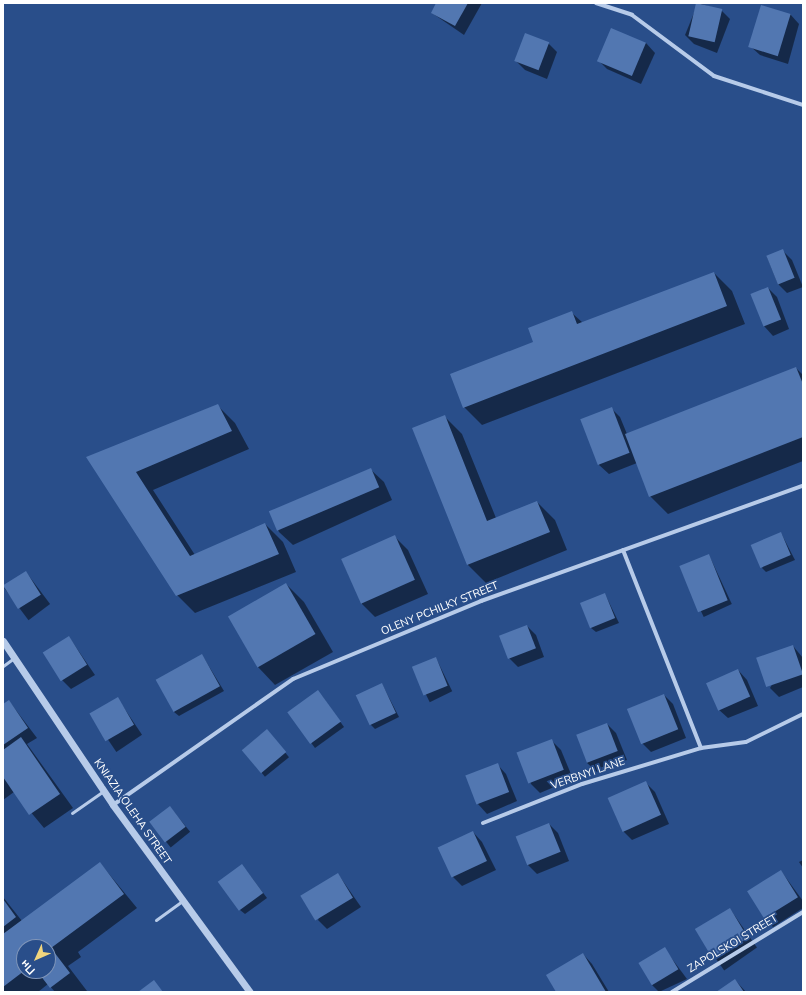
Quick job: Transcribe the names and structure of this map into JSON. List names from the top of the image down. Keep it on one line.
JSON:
{"streets":{"street":["OLENY PCHILKY STREET","VERBNYI LANE","KNIAZIA OLEHA STREET","ZAPOLSKOI STREET"]},"crossings":[["OLENY PCHILKY STREET","KNIAZIA OLEHA STREET"]],"north":"bottom left"}
